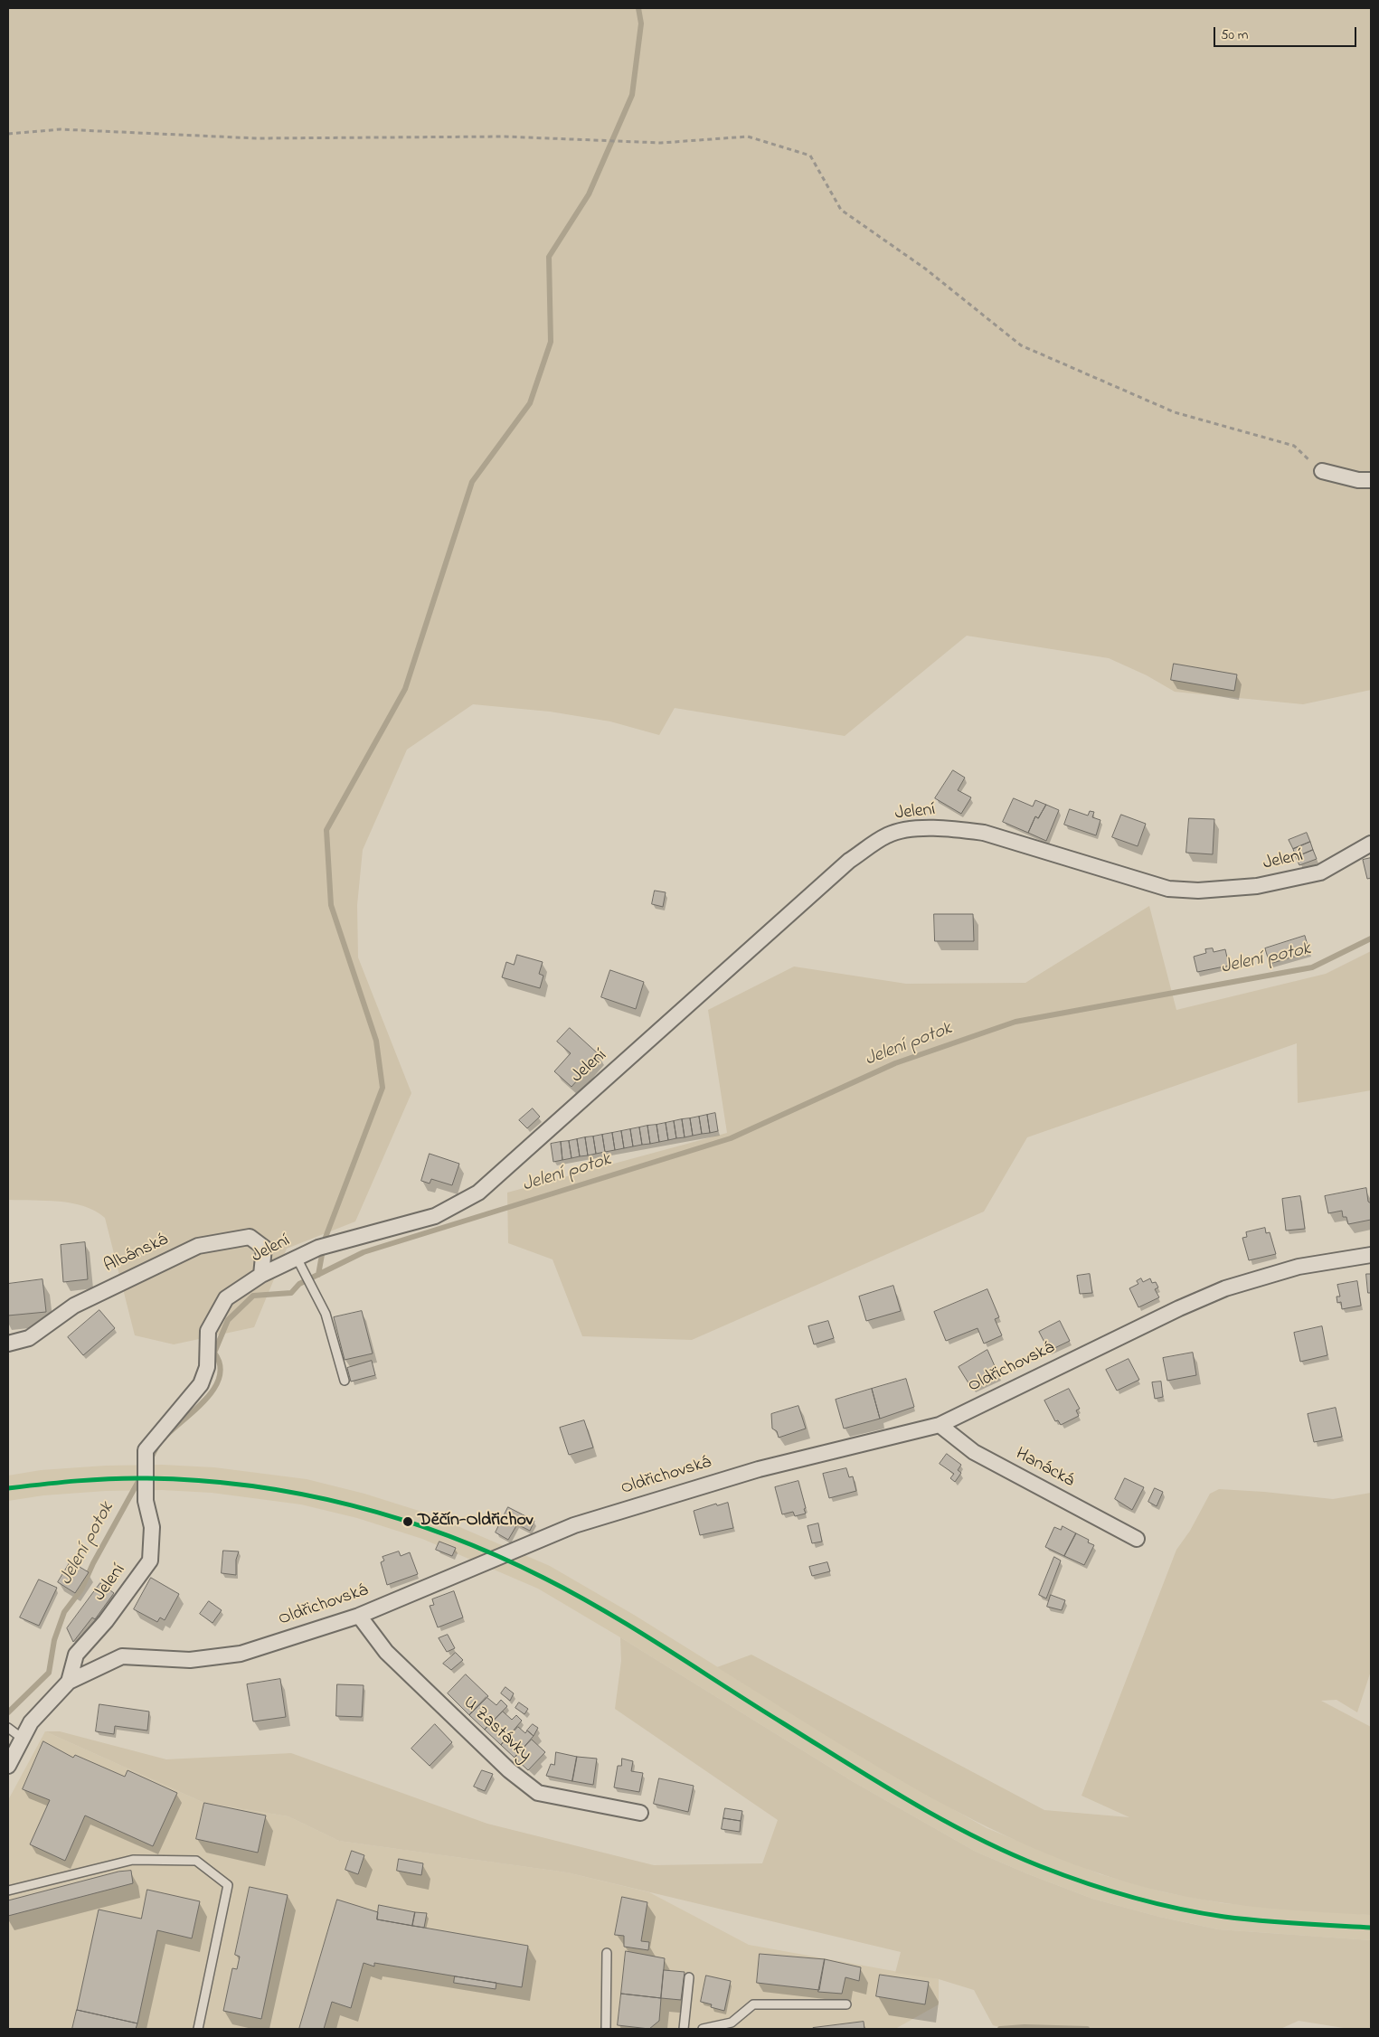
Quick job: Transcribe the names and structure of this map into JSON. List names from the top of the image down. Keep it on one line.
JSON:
{"streets":{"street":["Jelení","Albánská","Oldřichovská","Hanácká","U Zastávky"]},"crossings":[["Jelení","Albánská"],["Jelení","Oldřichovská"],["Oldřichovská","Hanácká"],["Oldřichovská","U Zastávky"]],"water":["Jelení potok"],"places":["Děčín-Oldřichov"],"scale_bar":"50 m"}
